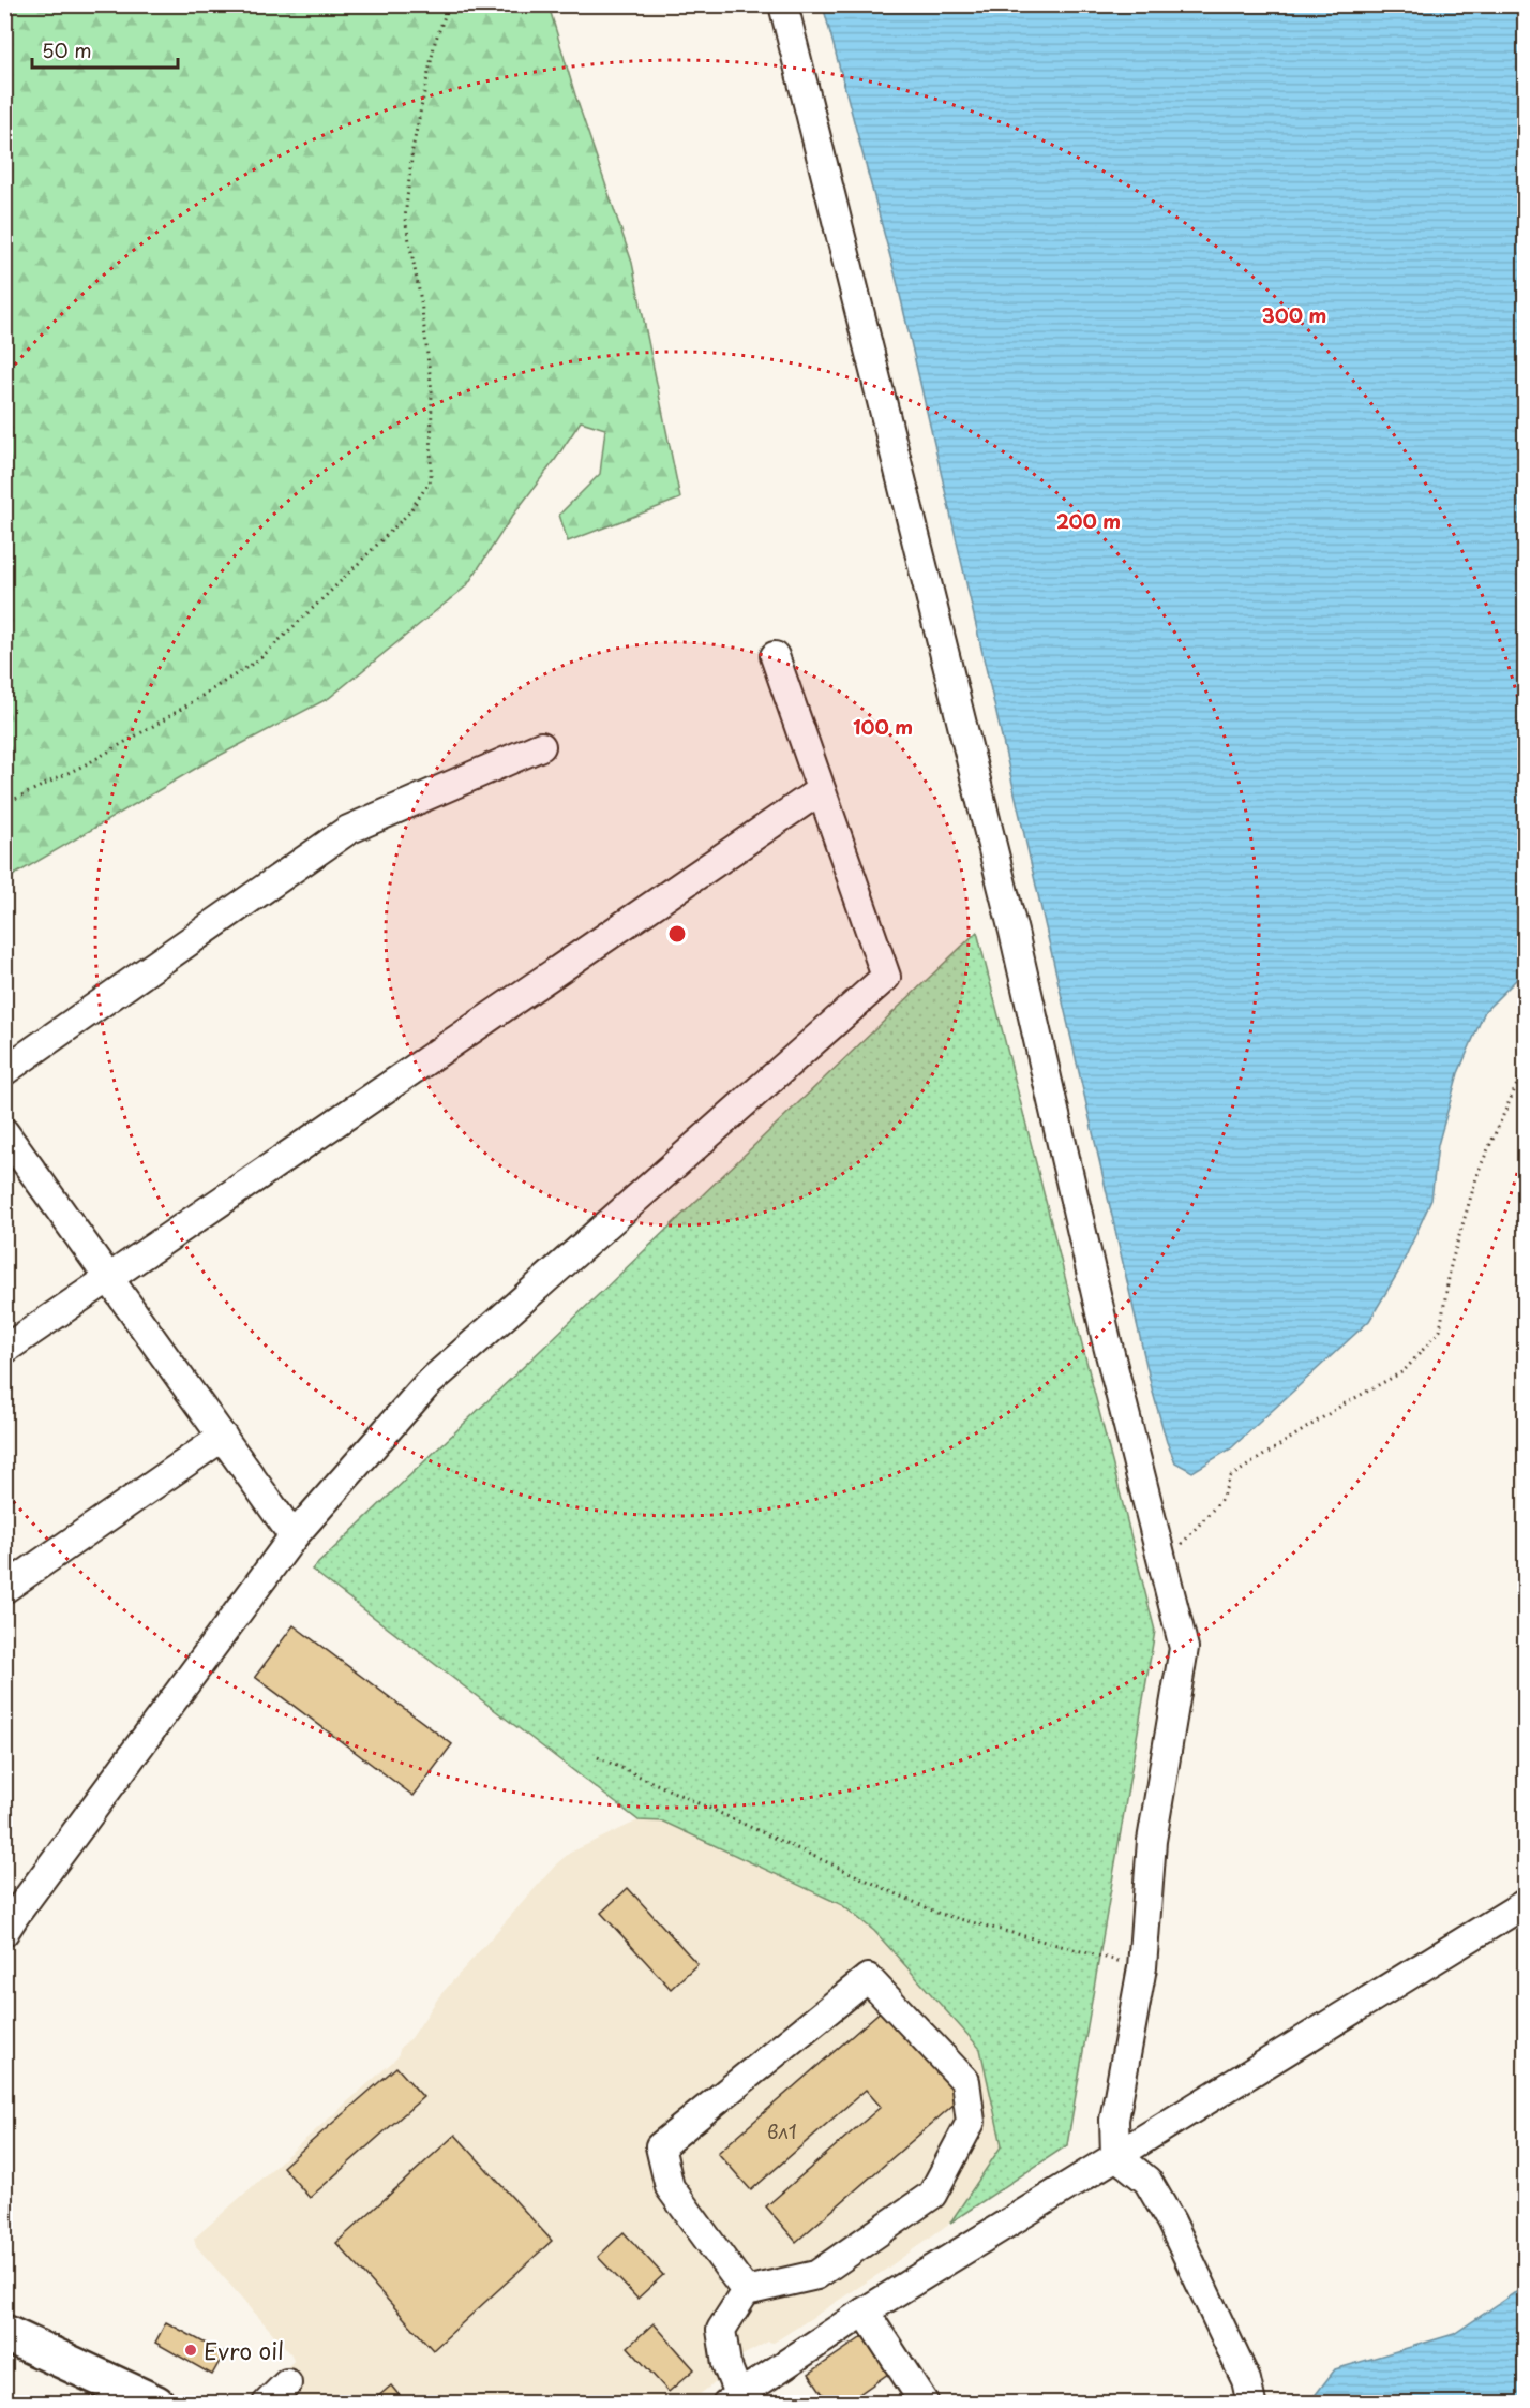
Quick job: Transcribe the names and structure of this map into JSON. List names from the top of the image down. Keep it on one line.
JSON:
{"places":["Evro oil"],"house_numbers":["вл1"],"scale_bar":"50 m","rings":["300 m","200 m","100 m"]}
